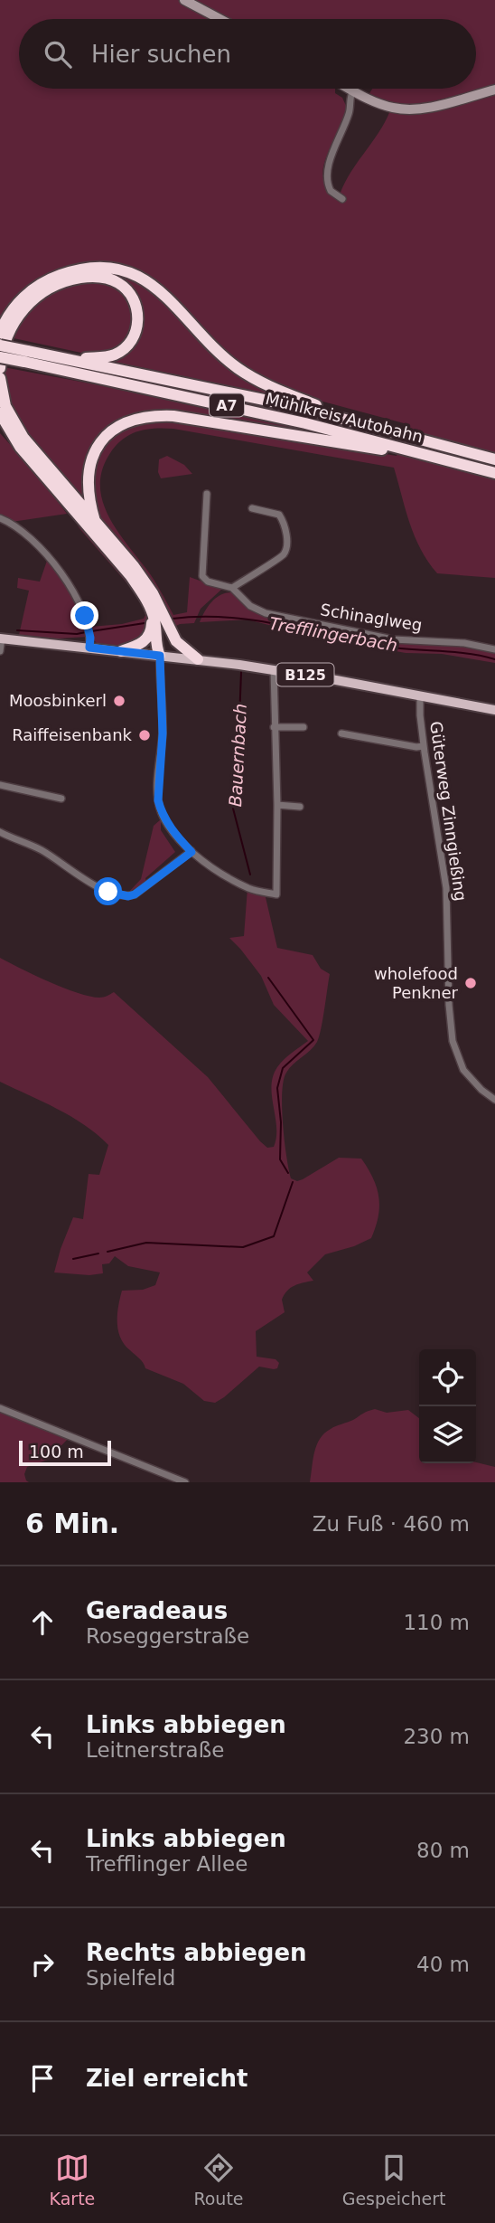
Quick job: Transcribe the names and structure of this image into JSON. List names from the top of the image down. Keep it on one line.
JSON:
{"streets":{"highway":["A7","Mühlkreis Autobahn"],"main road":["B125"],"street":["Schinaglweg","Güterweg Zinngießing"]},"crossings":[["B125","Güterweg Zinngießing"]],"water":["Trefflingerbach","Bauernbach"],"places":["Moosbinkerl","Raiffeisenbank","wholefood Penkner"],"scale_bar":"100 m","page":{"search":"Hier suchen","scale":"100 m","heading":["6 Min.","Zu Fuß · 460 m"],"list":[["Geradeaus","Roseggerstraße","110 m"],["Links abbiegen","Leitnerstraße","230 m"],["Links abbiegen","Trefflinger Allee","80 m"],["Rechts abbiegen","Spielfeld","40 m"],"Ziel erreicht"],"nav":["Karte","Route","Gespeichert"]}}
